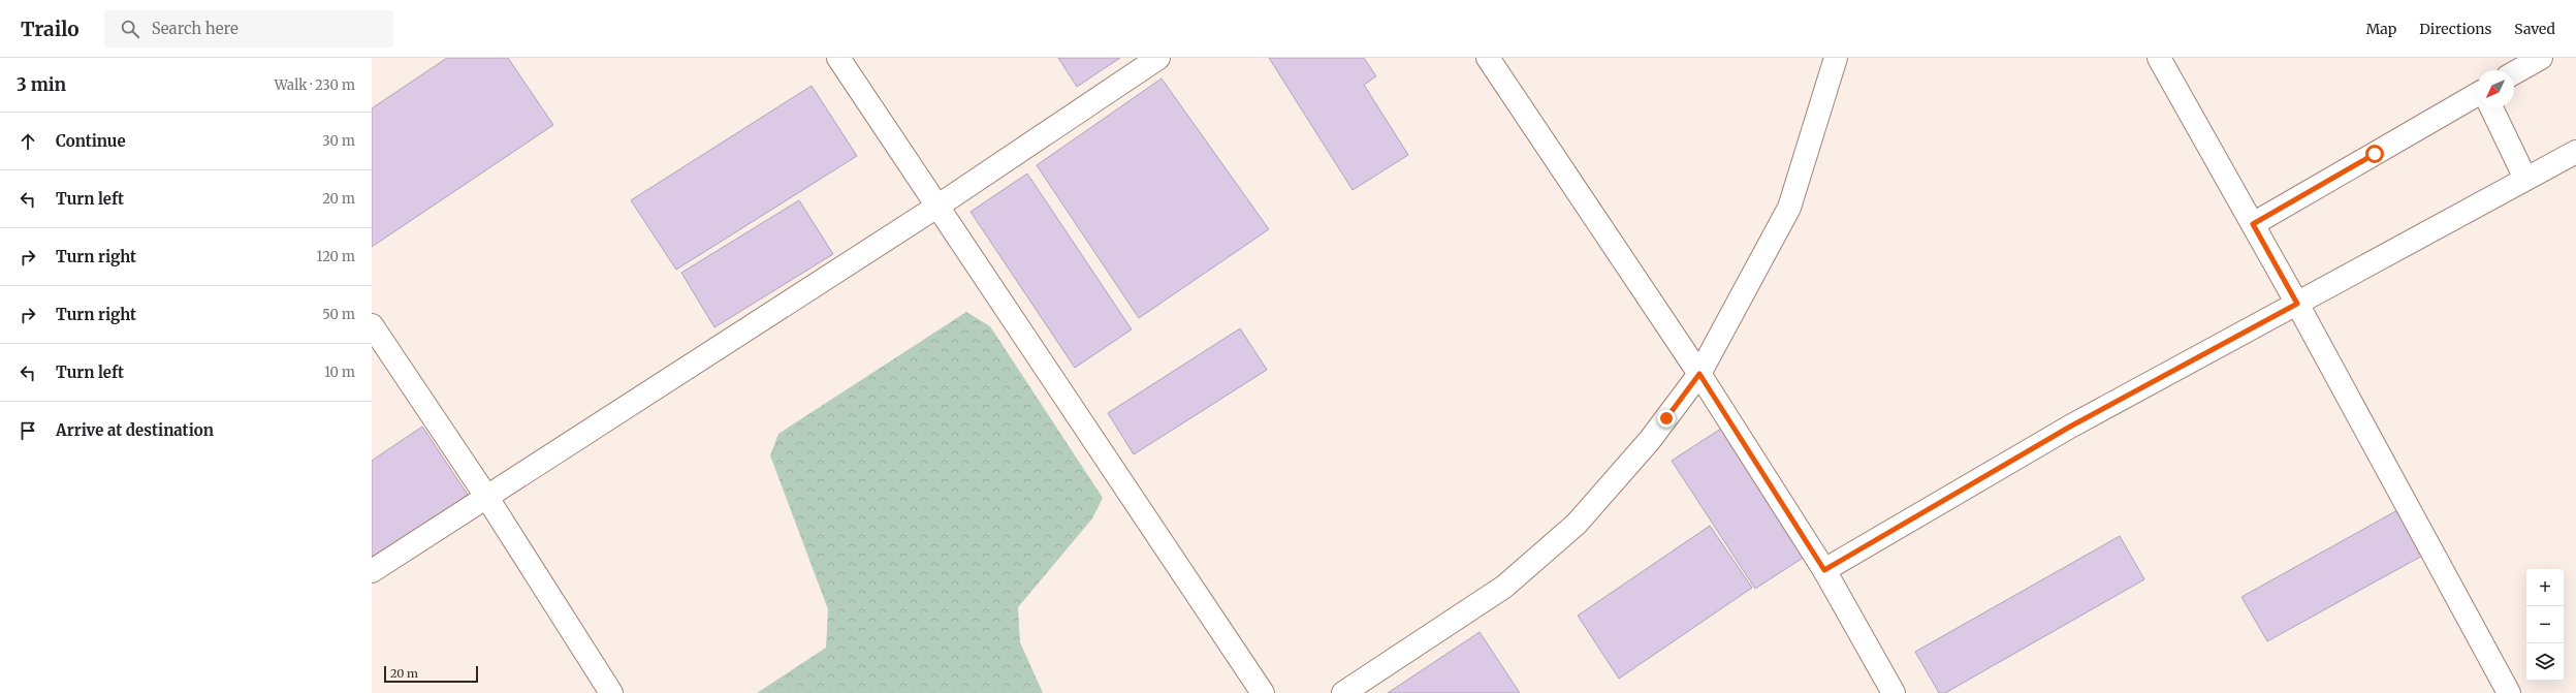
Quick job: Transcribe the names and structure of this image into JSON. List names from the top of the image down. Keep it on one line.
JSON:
{"scale_bar":"20 m","north":"bottom left","page":{"header":"Trailo","search":"Search here","nav":["Map","Directions","Saved"],"heading":["3 min","Walk · 230 m"],"list":[["Continue","30 m"],["Turn left","20 m"],["Turn right","120 m"],["Turn right","50 m"],["Turn left","10 m"],"Arrive at destination"],"map_buttons":["+","−"],"scale":"20 m"}}
